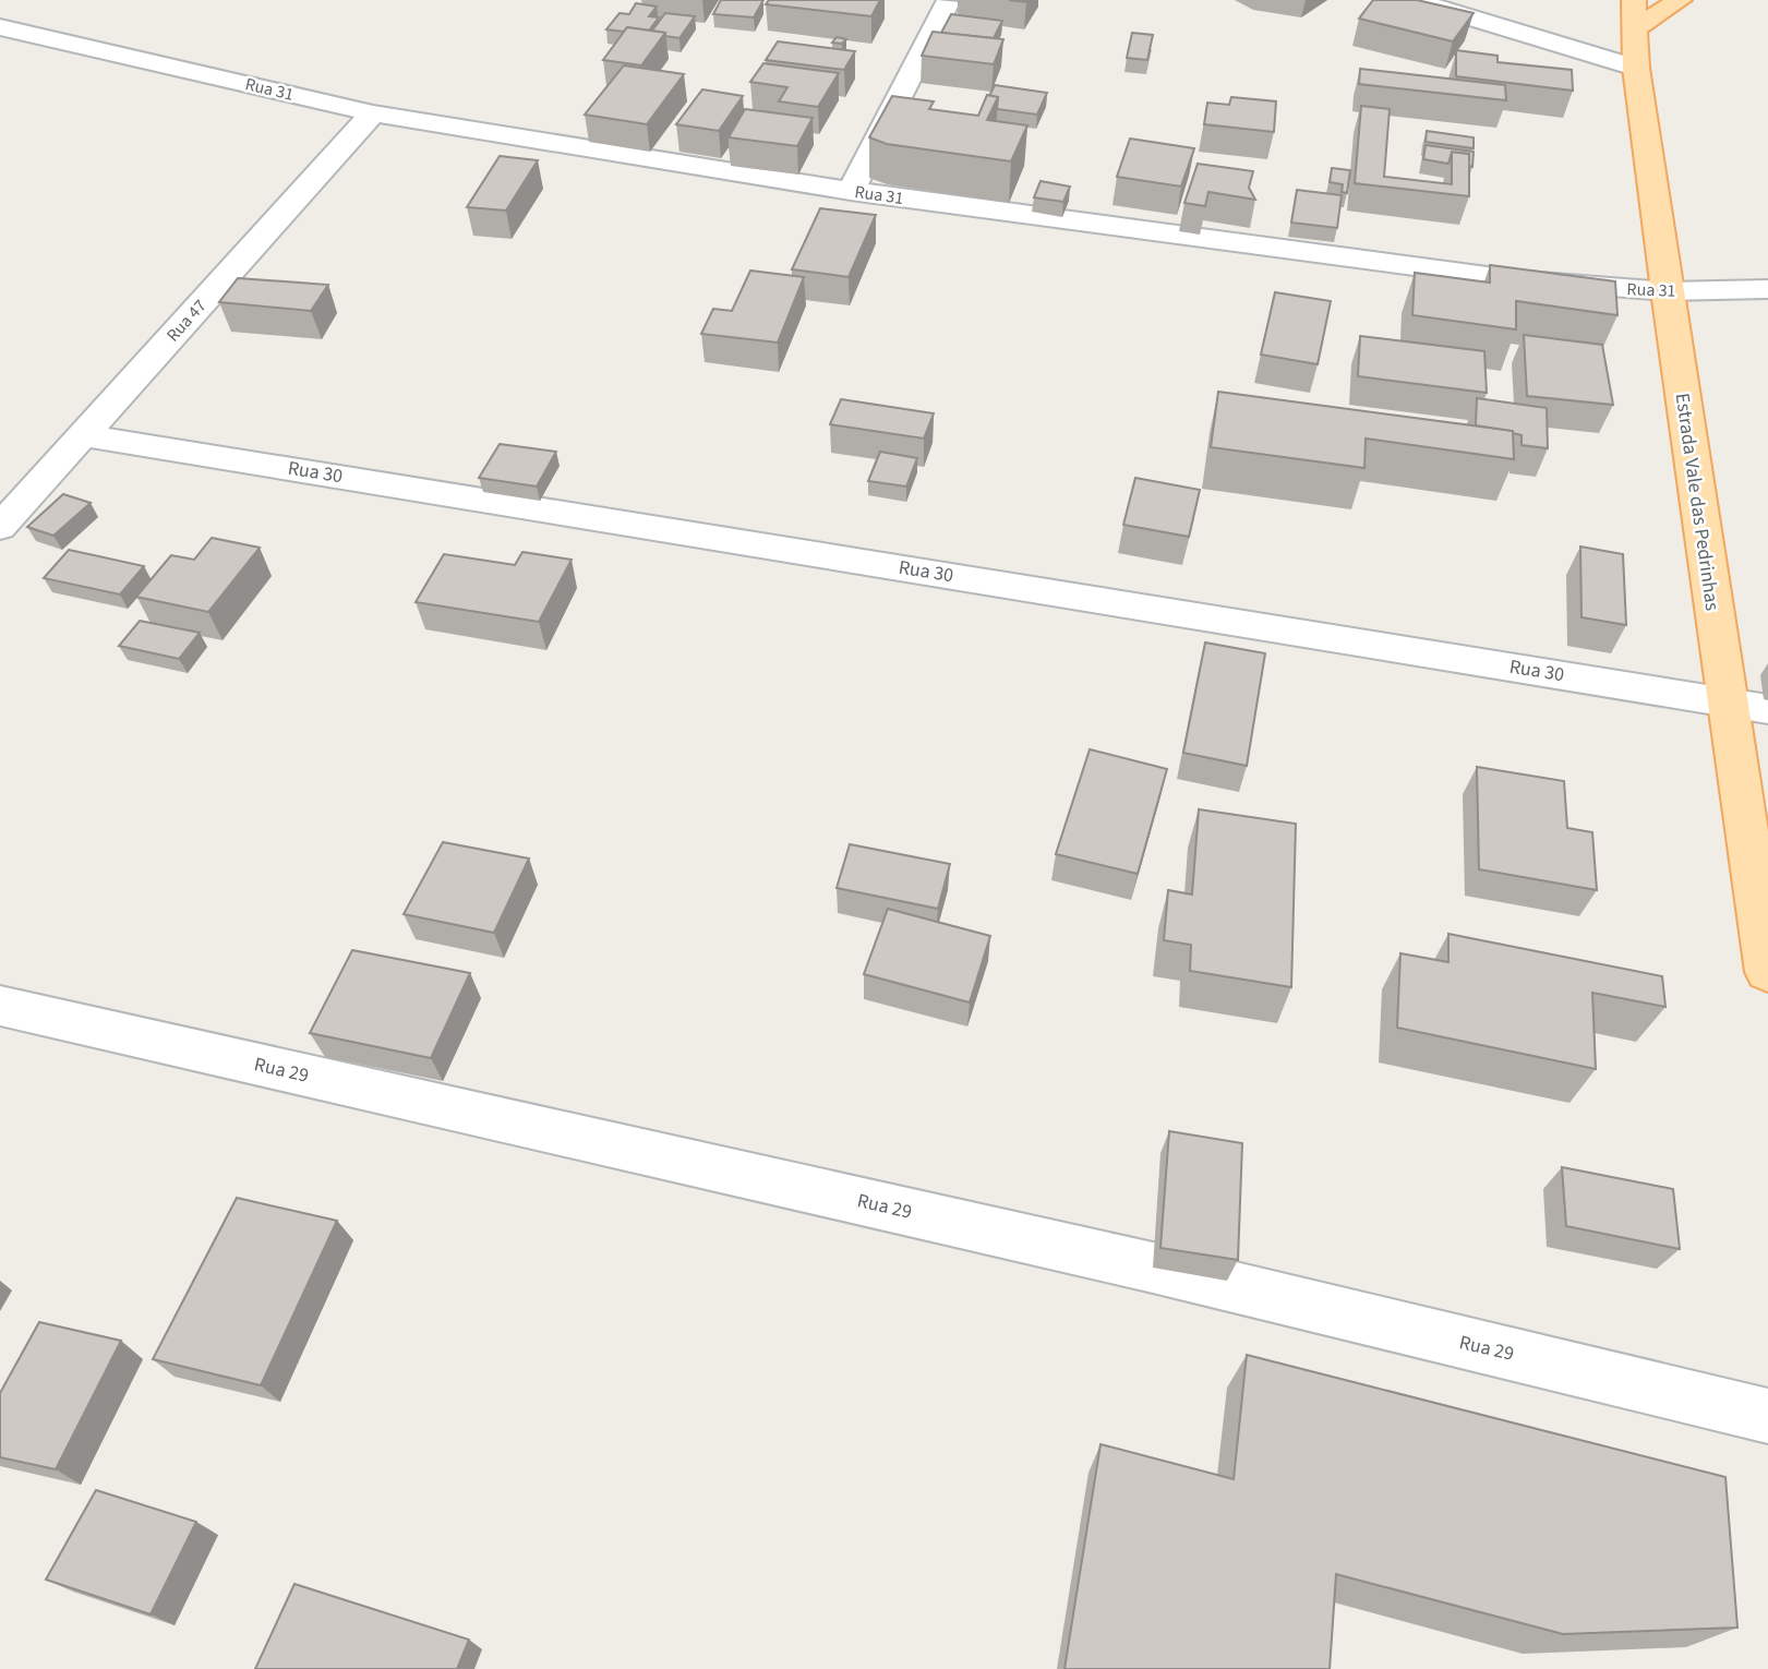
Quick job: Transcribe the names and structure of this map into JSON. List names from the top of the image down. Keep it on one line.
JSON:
{"streets":{"main road":["Estrada Vale das Pedrinhas"],"street":["Rua 31","Rua 47","Rua 30","Rua 29"]},"crossings":[["Rua 31","Rua 47"],["Rua 31","Estrada Vale das Pedrinhas"],["Rua 47","Rua 30"],["Rua 30","Estrada Vale das Pedrinhas"]]}
